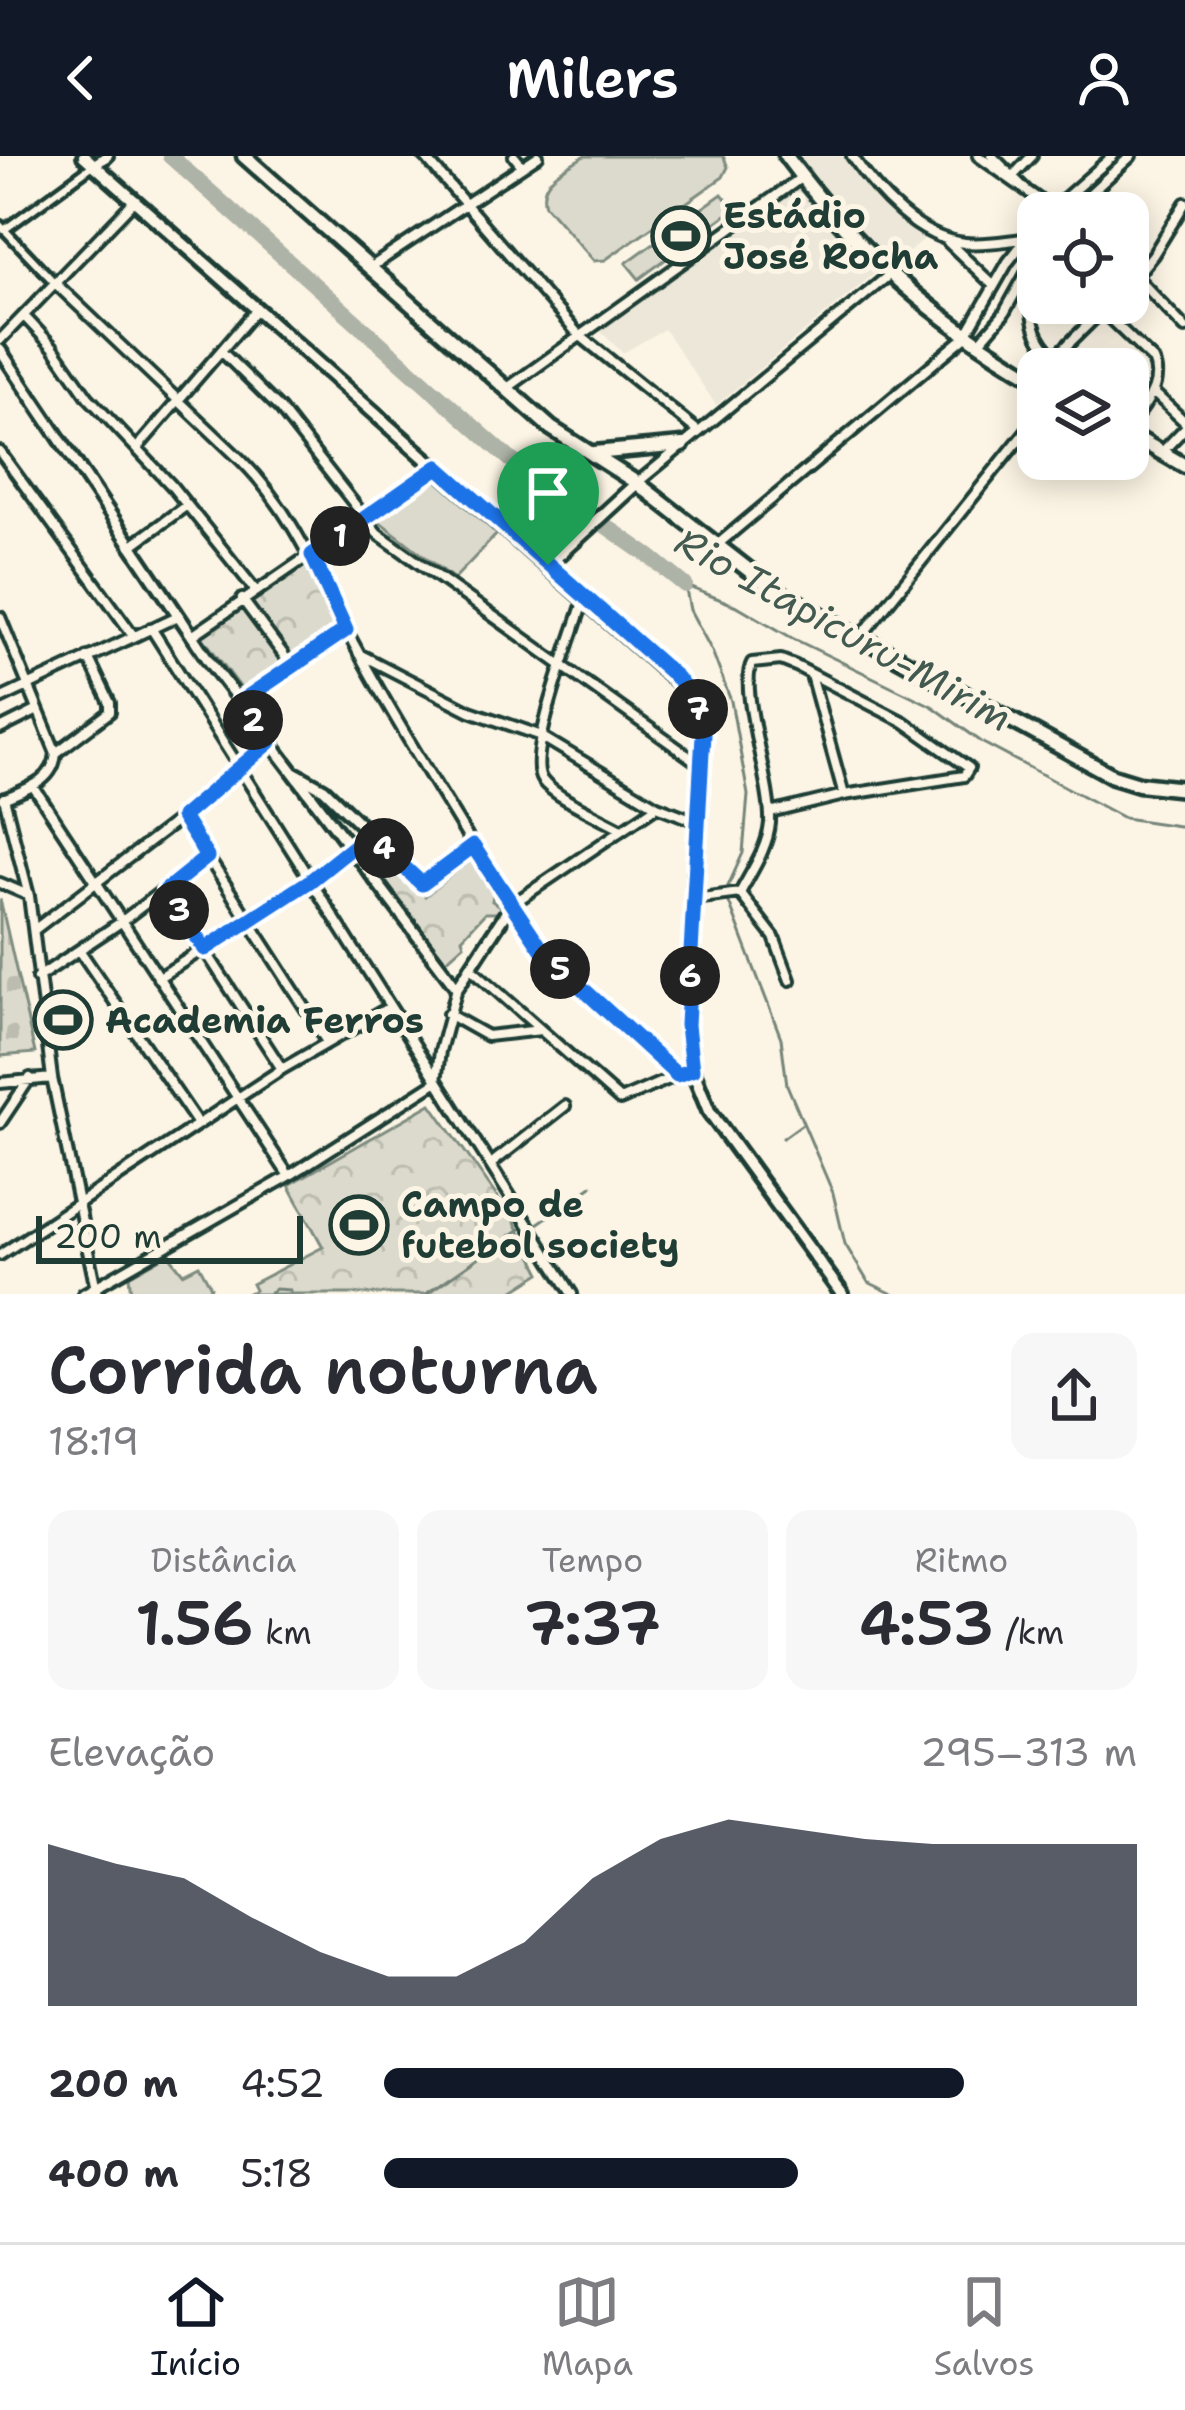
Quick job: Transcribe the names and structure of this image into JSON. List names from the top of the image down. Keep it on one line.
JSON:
{"water":["Rio Itapicuru-Mirim"],"places":{"sports":["Estádio José Rocha","Academia Ferros","Campo de futebol society"]},"scale_bar":"200 m","page":{"header":"Milers","pins":["1","7","2","4","3","5","6"],"scale":"200 m","heading":["Corrida noturna","18:19"],"stats":[["Distância","1.56 km"],["Tempo","7:37"],["Ritmo","4:53 /km"]],"chart":["Elevação","295–313 m"],"list":[{"name":"200 m","note":"4:52"},{"name":"400 m","note":"5:18"}],"tabs":["Início","Mapa","Salvos"]}}
